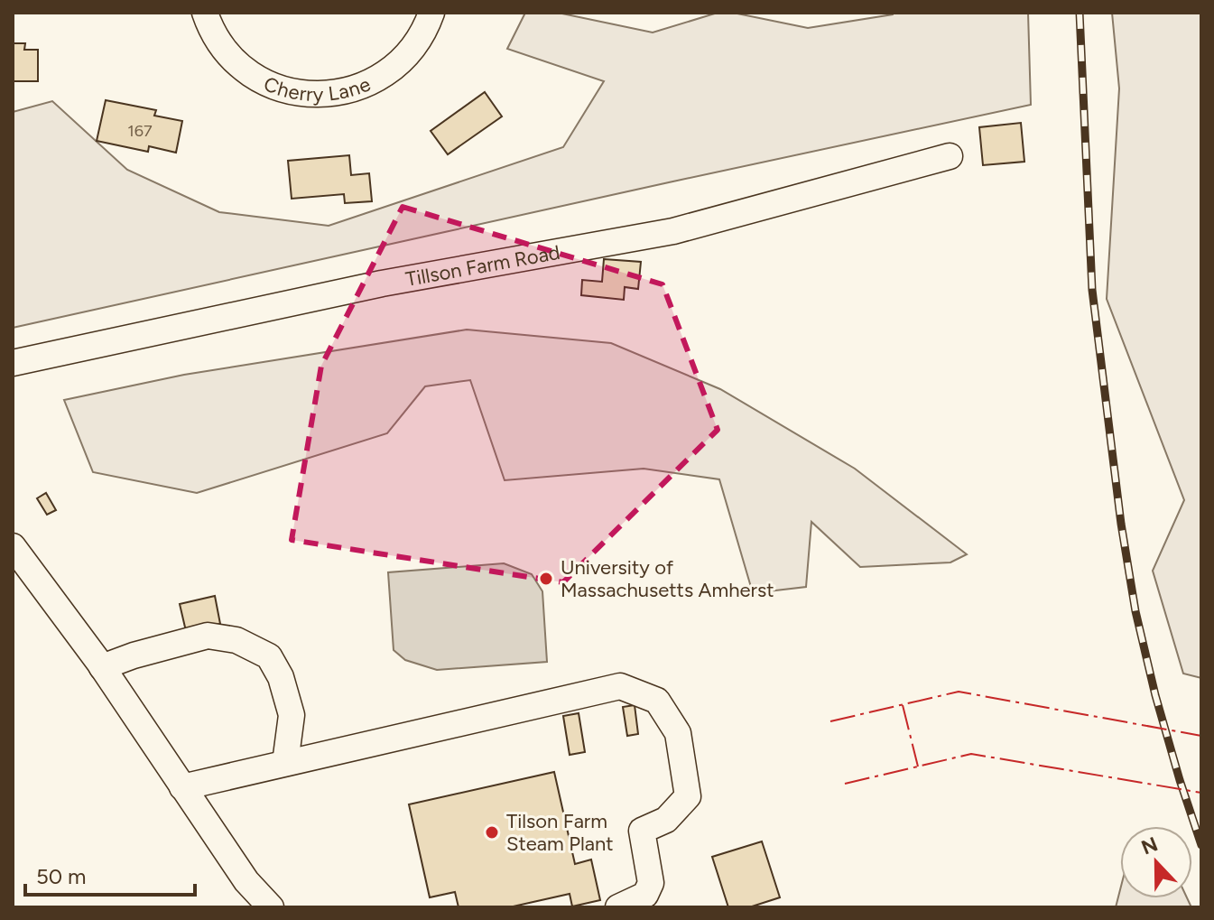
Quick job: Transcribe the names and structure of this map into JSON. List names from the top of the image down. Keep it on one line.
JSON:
{"streets":{"street":["Cherry Lane","Tillson Farm Road"]},"places":["University of Massachusetts Amherst","Tilson Farm Steam Plant"],"house_numbers":["167"],"scale_bar":"50 m","north":"top"}
